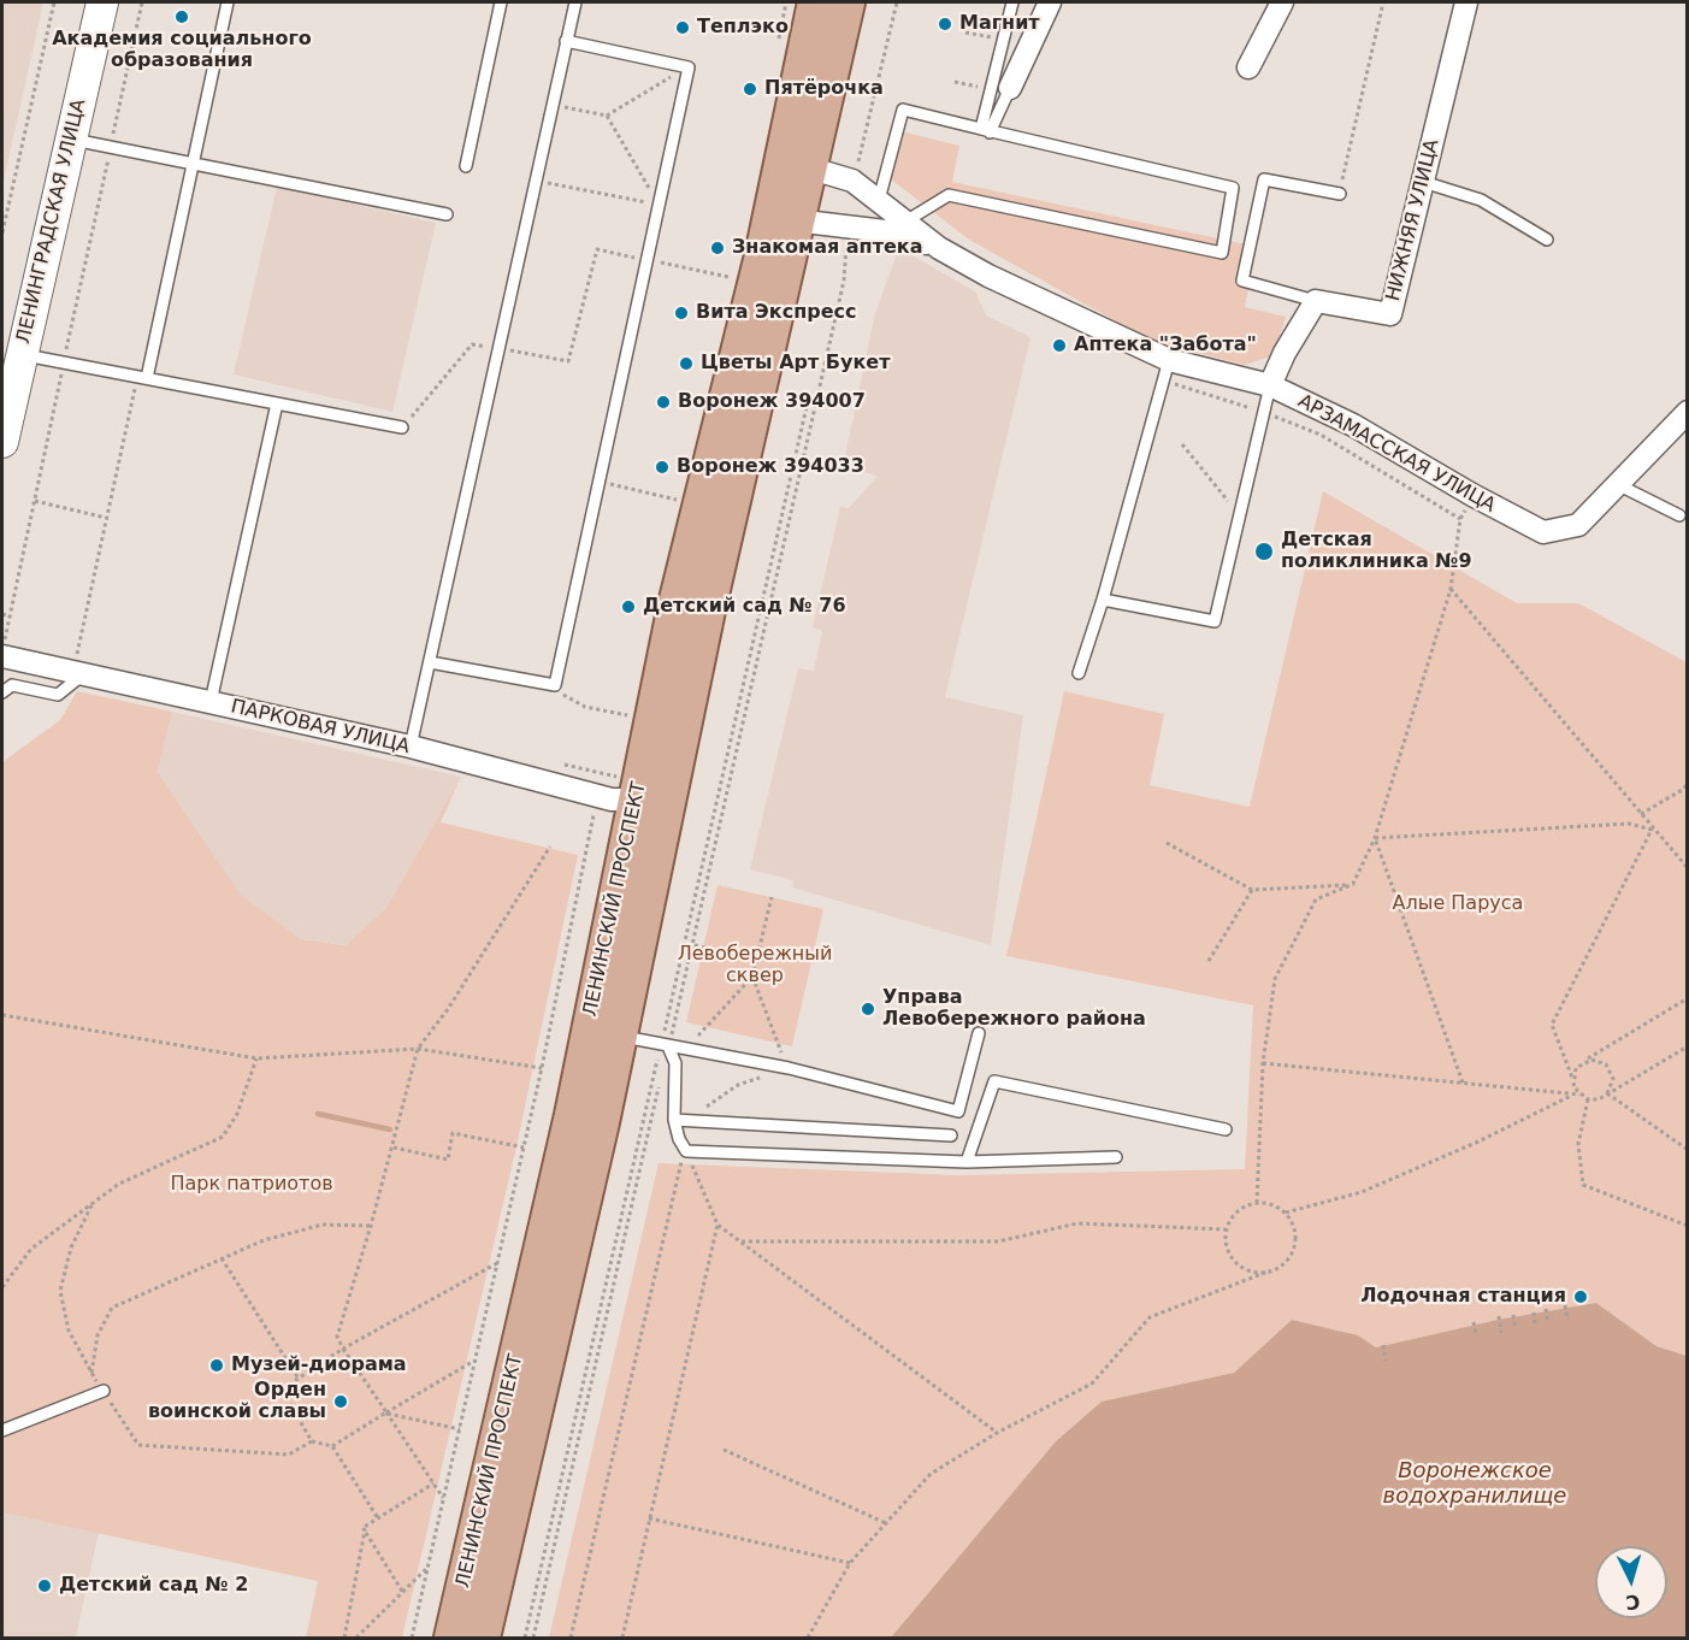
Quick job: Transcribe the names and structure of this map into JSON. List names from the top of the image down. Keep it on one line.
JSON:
{"streets":{"main road":["ЛЕНИНГРАДСКАЯ УЛИЦА","ЛЕНИНСКИЙ ПРОСПЕКТ"],"street":["НИЖНЯЯ УЛИЦА","АРЗАМАССКАЯ УЛИЦА","ПАРКОВАЯ УЛИЦА"]},"crossings":[["АРЗАМАССКАЯ УЛИЦА","ЛЕНИНСКИЙ ПРОСПЕКТ"],["ПАРКОВАЯ УЛИЦА","ЛЕНИНСКИЙ ПРОСПЕКТ"]],"water":["Воронежское водохранилище"],"parks":["Алые Паруса","Левобережный сквер","Парк патриотов"],"places":["Академия социального образования","Магнит","Теплэко","Пятёрочка","Знакомая аптека","Вита Экспресс","Аптека \"Забота\"","Цветы Арт Букет","Воронеж 394007","Воронеж 394033","Детская поликлиника №9","Детский сад № 76","Управа Левобережного района","Лодочная станция","Музей-диорама","Орден воинской славы","Детский сад № 2"],"north":"bottom"}
